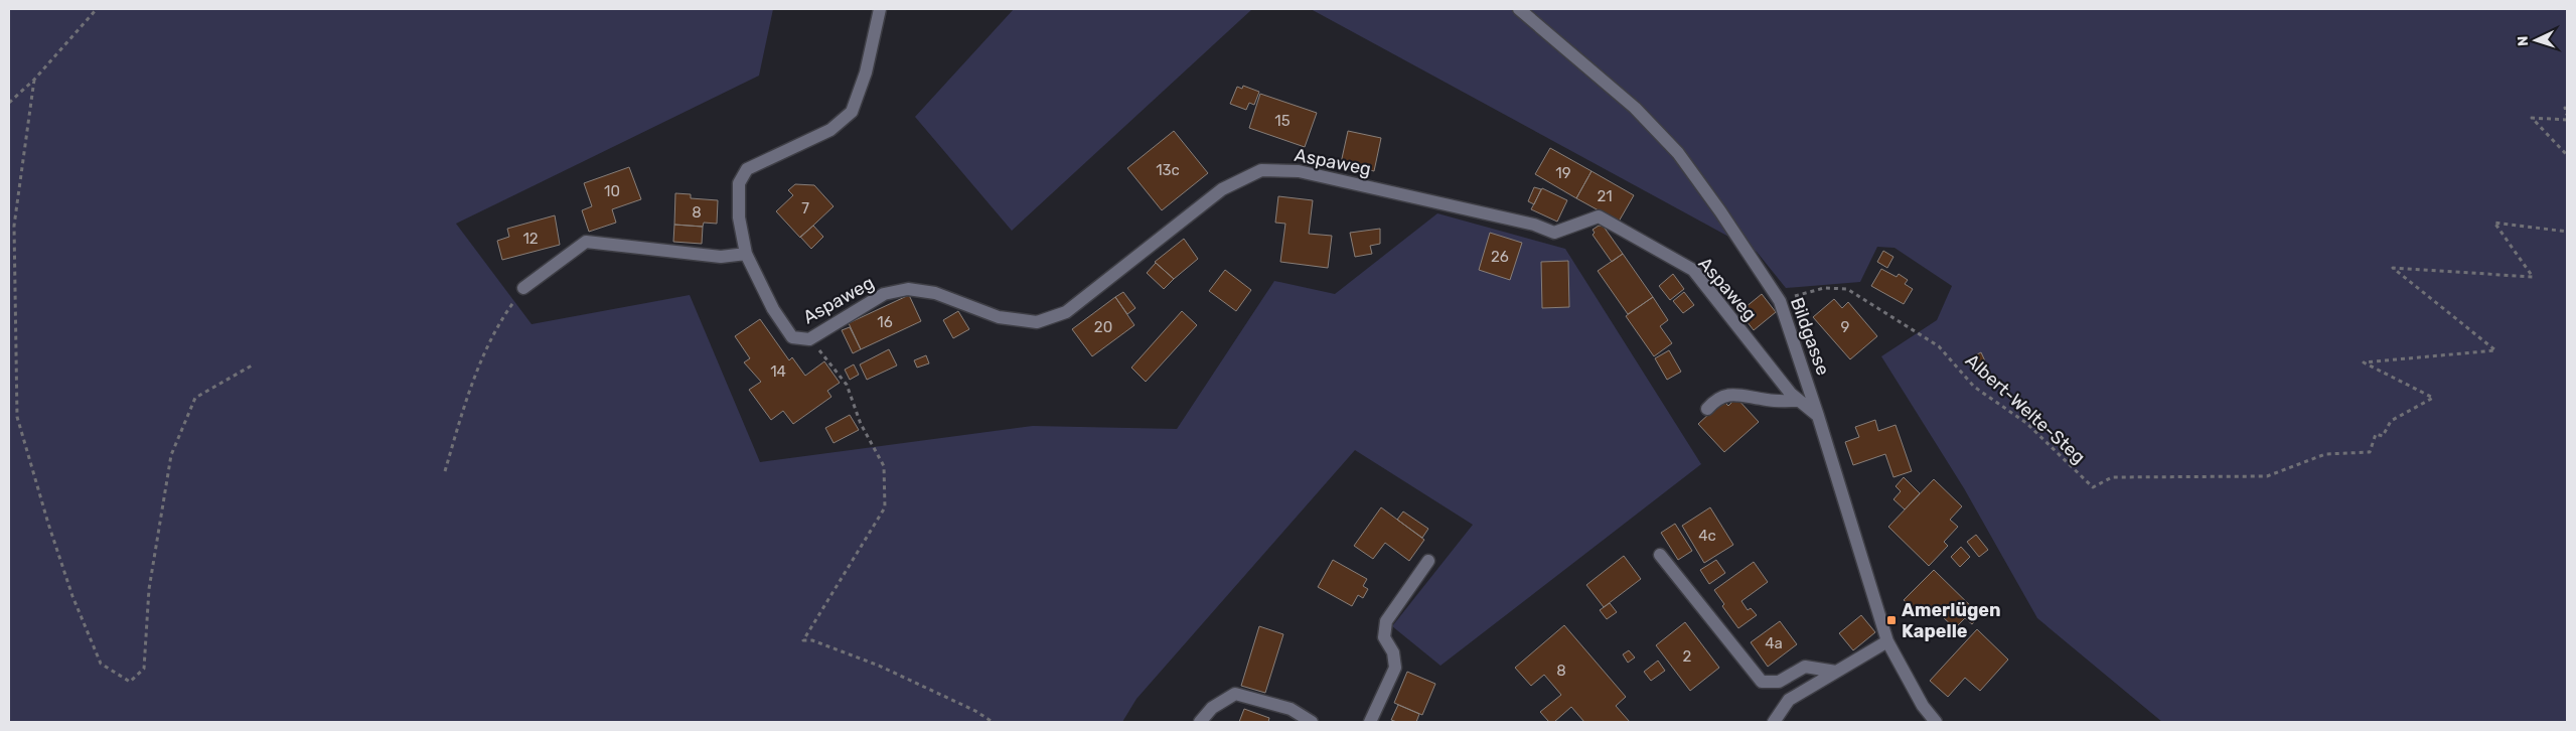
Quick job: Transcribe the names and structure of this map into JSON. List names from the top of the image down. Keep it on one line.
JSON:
{"streets":{"street":["Aspaweg","Bildgasse"],"path":["Albert-Welte-Steg"]},"crossings":[["Aspaweg","Bildgasse"],["Bildgasse","Albert-Welte-Steg"]],"places":{"transit":["Amerlügen Kapelle"]},"house_numbers":["15","13c","19","10","21","7","8","12","26","16","20","9","14","4c","4a","2","8"],"north":"left"}
